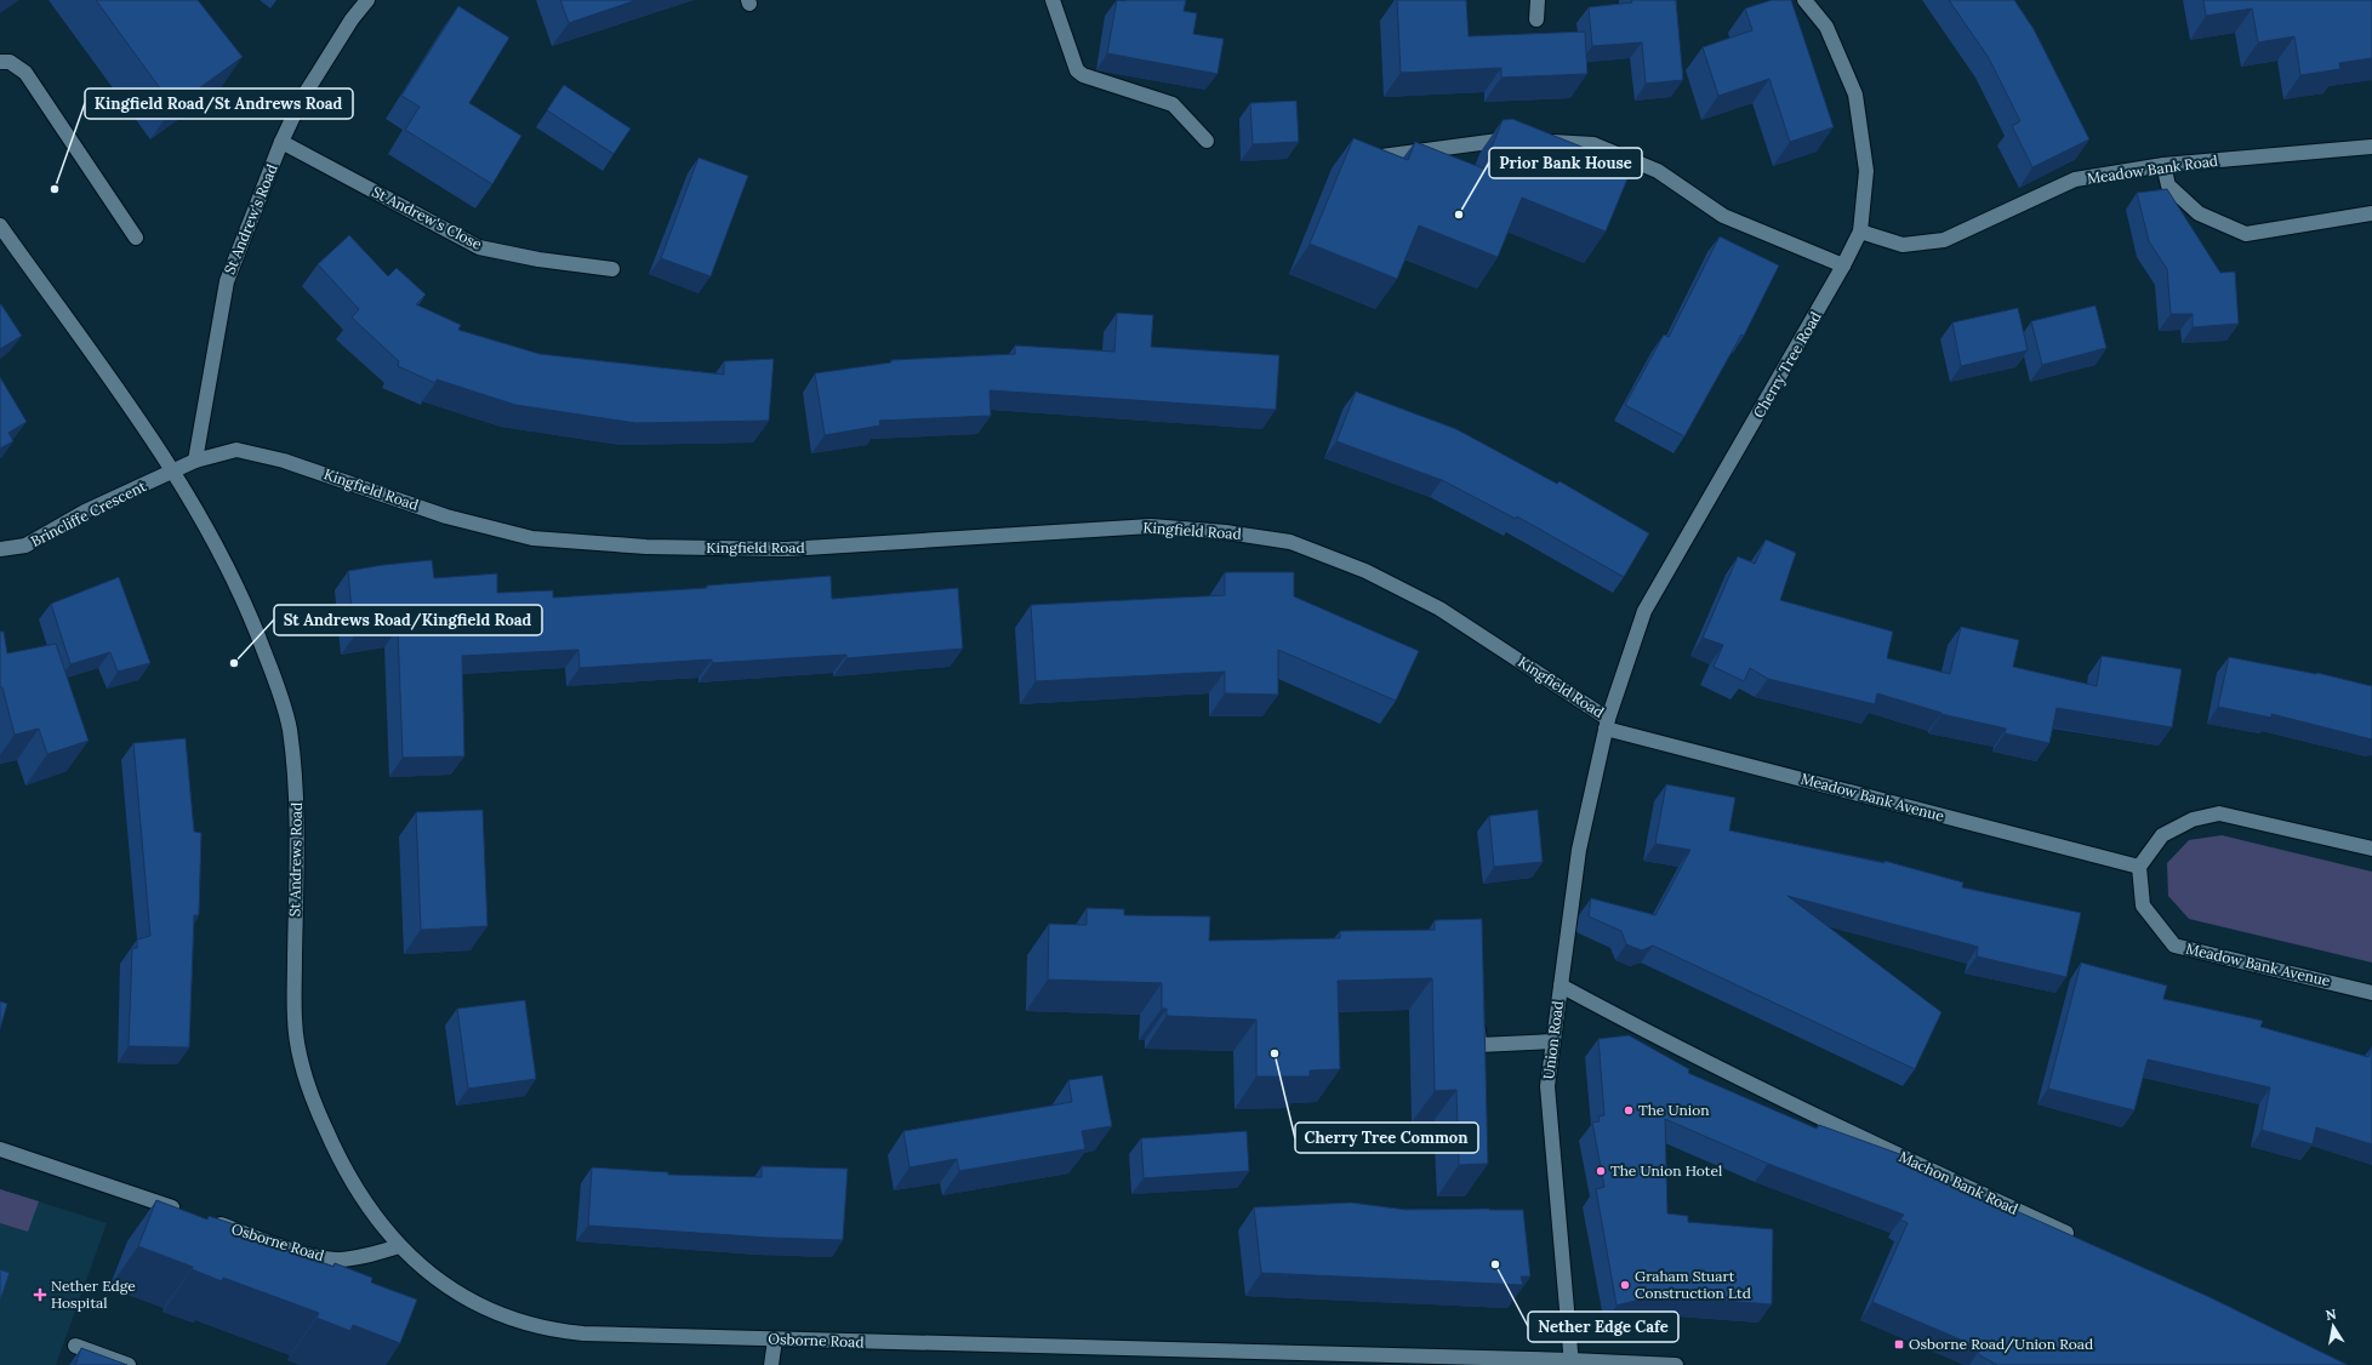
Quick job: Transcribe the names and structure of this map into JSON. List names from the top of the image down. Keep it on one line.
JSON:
{"streets":{"street":["Meadow Bank Road","St Andrew's Close","St Andrew's Road","Cherry Tree Road","Kingfield Road","Brincliffe Crescent","Meadow Bank Avenue","St Andrews Road","Union Road","Machon Bank Road","Osborne Road"]},"crossings":[["Meadow Bank Road","Cherry Tree Road"],["St Andrew's Close","St Andrew's Road"],["St Andrew's Road","Kingfield Road"],["Cherry Tree Road","Kingfield Road"],["Cherry Tree Road","Meadow Bank Avenue"],["Cherry Tree Road","Union Road"],["Kingfield Road","Brincliffe Crescent"],["Kingfield Road","Meadow Bank Avenue"],["Kingfield Road","St Andrews Road"],["Kingfield Road","Union Road"],["Brincliffe Crescent","St Andrews Road"],["Meadow Bank Avenue","Union Road"],["St Andrews Road","Osborne Road"],["Union Road","Machon Bank Road"],["Union Road","Osborne Road"]],"places":{"other":["Kingfield Road/St Andrews Road","Prior Bank House","St Andrews Road/Kingfield Road","Cherry Tree Common","The Union","The Union Hotel","Nether Edge Cafe","Graham Stuart Construction Ltd"],"health":["Nether Edge Hospital"],"transit":["Osborne Road/Union Road"]},"north":"top"}
